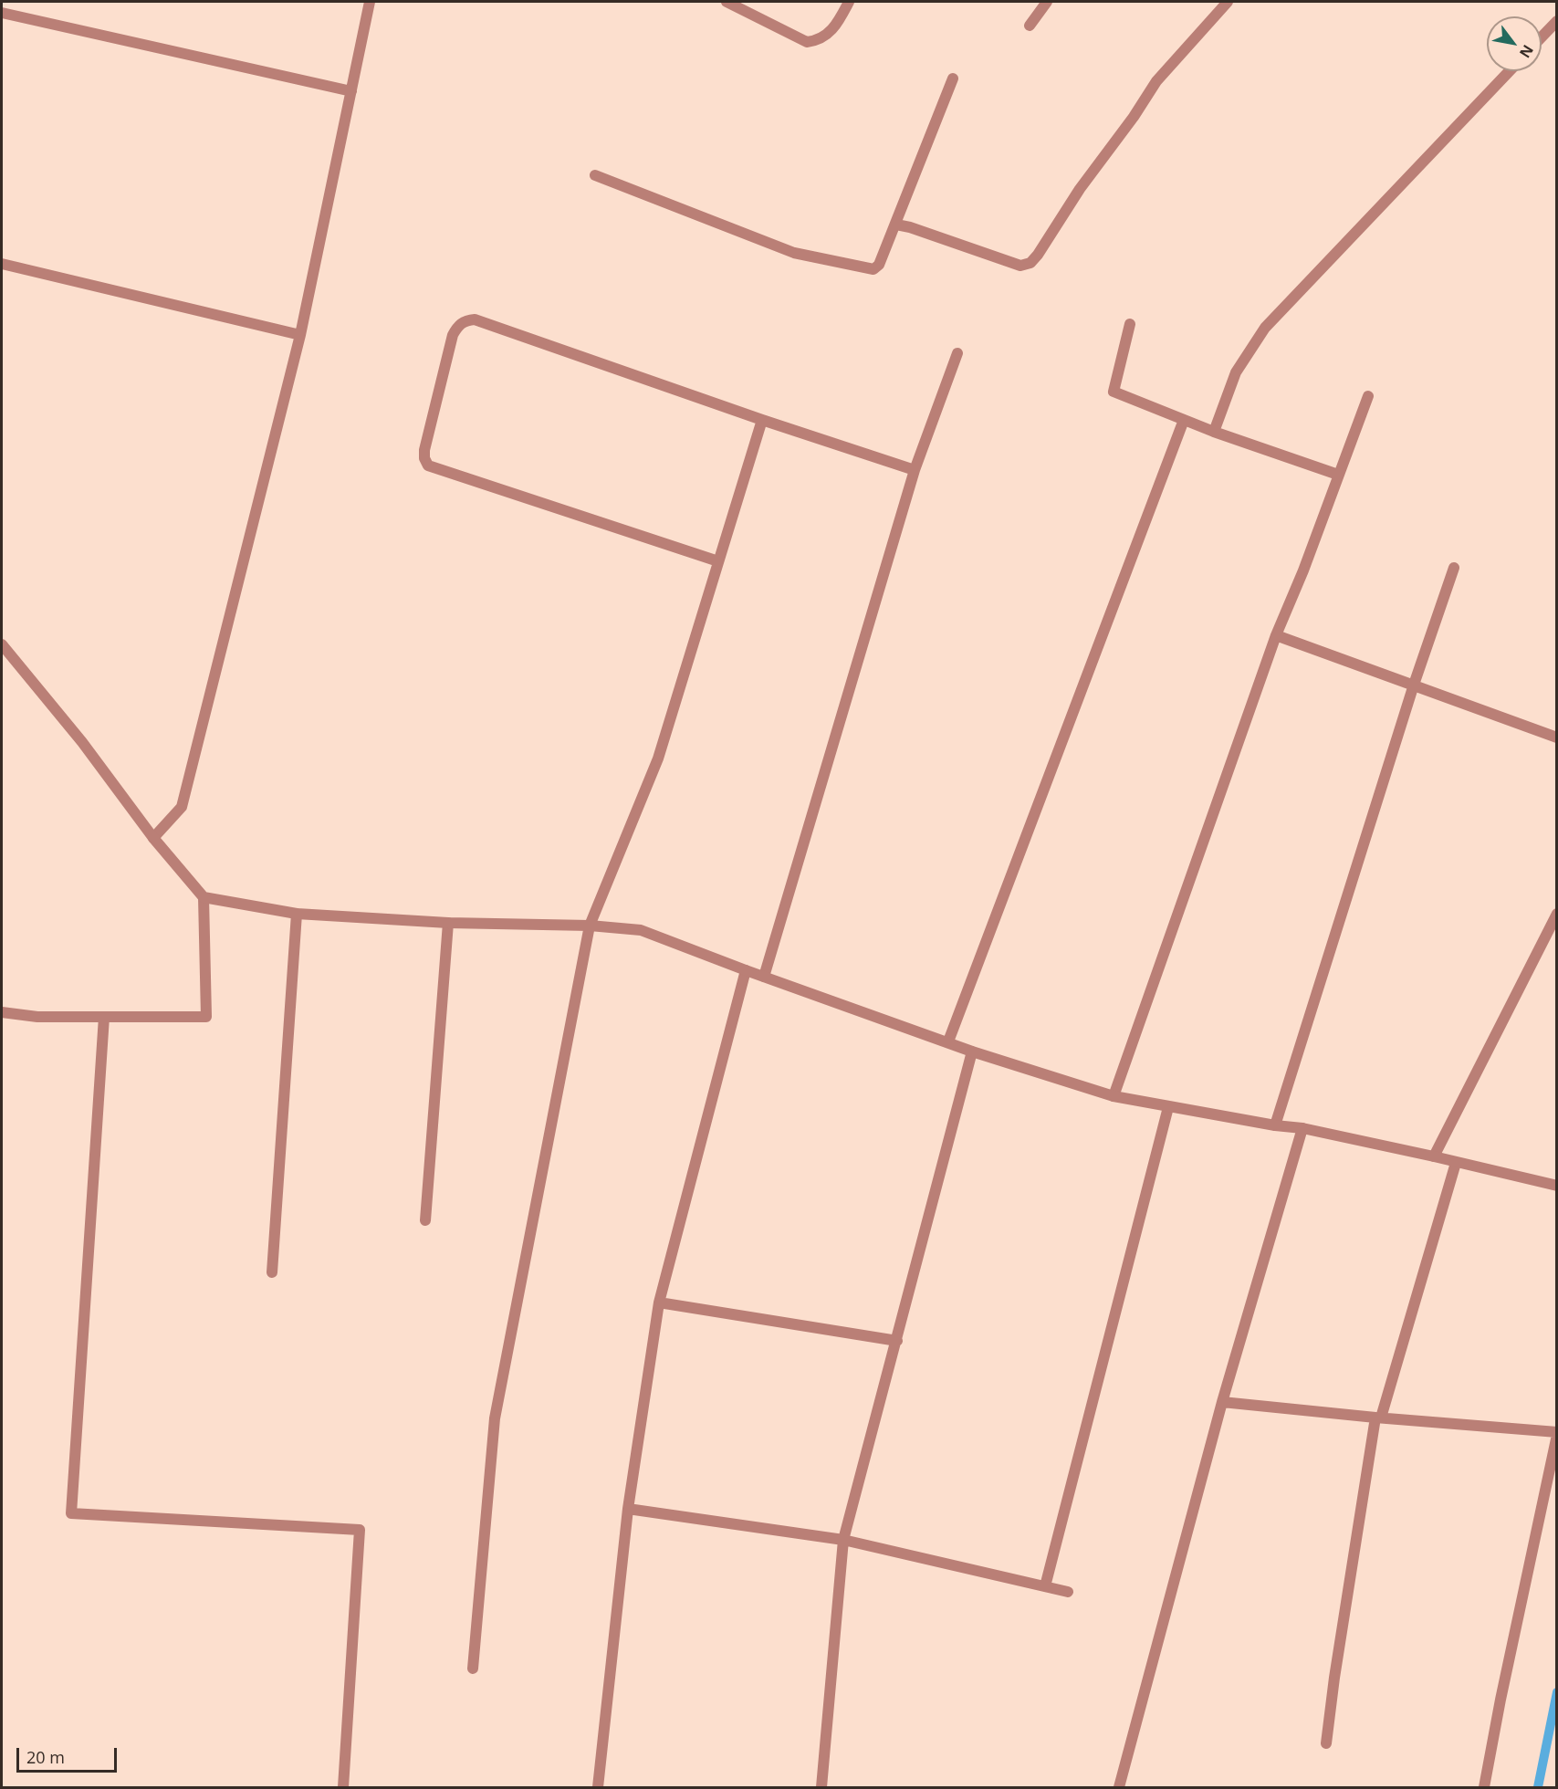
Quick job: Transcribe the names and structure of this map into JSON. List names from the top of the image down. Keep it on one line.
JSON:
{"scale_bar":"20 m","north":"bottom right"}
